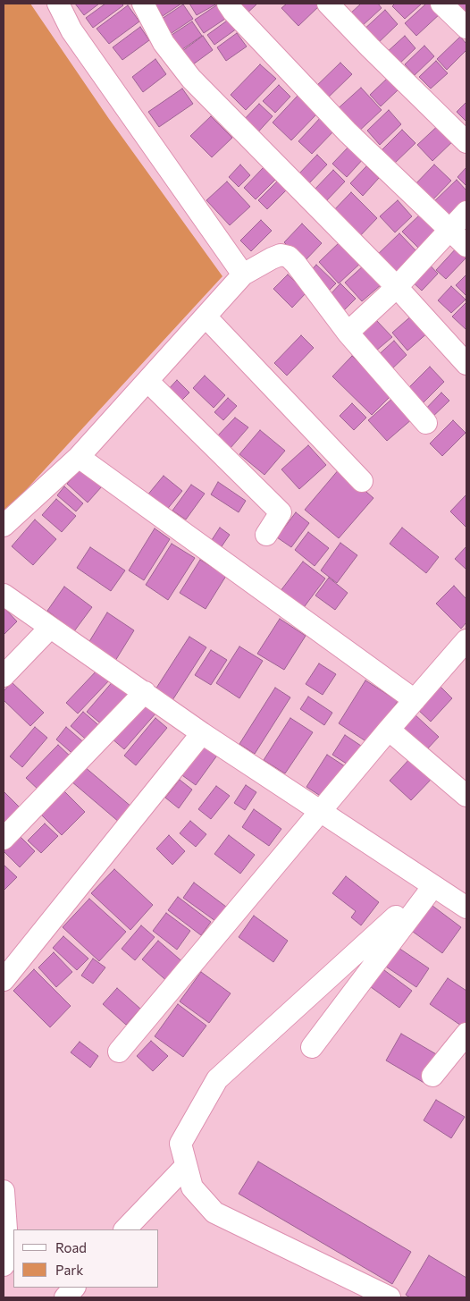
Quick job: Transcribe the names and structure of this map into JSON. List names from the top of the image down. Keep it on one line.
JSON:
{"legend":["Road","Park"]}
